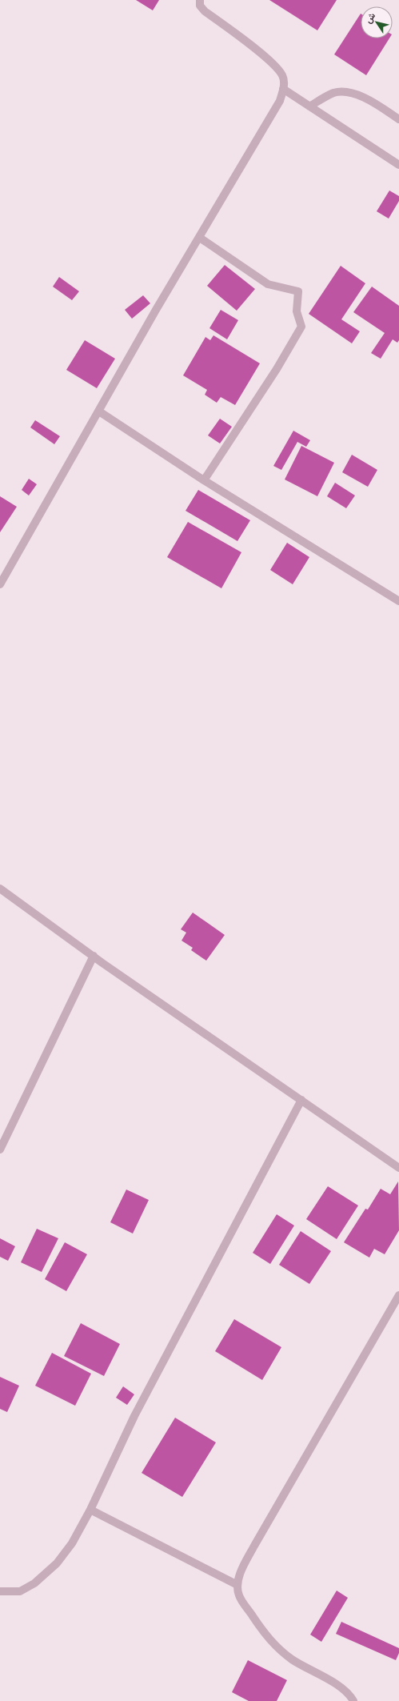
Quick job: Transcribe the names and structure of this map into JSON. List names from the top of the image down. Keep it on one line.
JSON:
{"north":"top left"}
